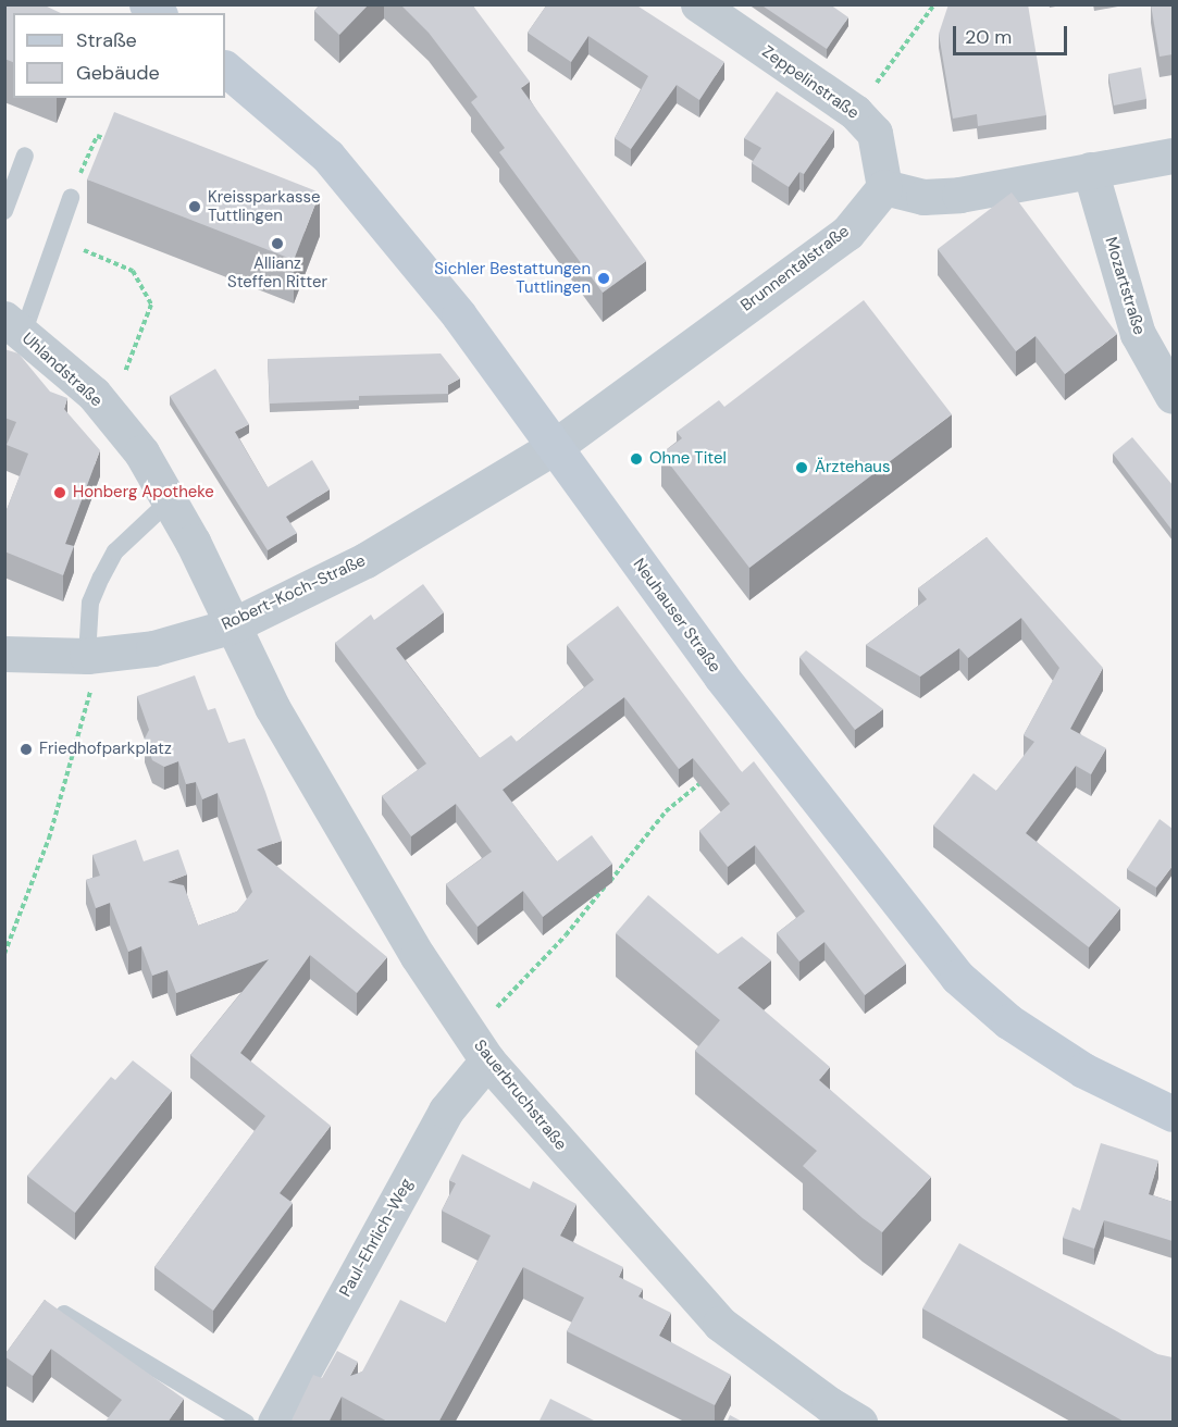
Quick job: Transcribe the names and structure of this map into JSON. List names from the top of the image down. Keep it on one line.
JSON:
{"streets":{"street":["Zeppelinstraße","Brunnentalstraße","Mozartstraße","Uhlandstraße","Robert-Koch-Straße","Neuhauser Straße","Sauerbruchstraße","Paul-Ehrlich-Weg"]},"crossings":[["Zeppelinstraße","Brunnentalstraße"],["Brunnentalstraße","Robert-Koch-Straße"],["Brunnentalstraße","Neuhauser Straße"],["Uhlandstraße","Robert-Koch-Straße"],["Uhlandstraße","Sauerbruchstraße"],["Robert-Koch-Straße","Neuhauser Straße"],["Robert-Koch-Straße","Sauerbruchstraße"],["Sauerbruchstraße","Paul-Ehrlich-Weg"]],"places":["Kreissparkasse Tuttlingen","Allianz Steffen Ritter","Sichler Bestattungen Tuttlingen","Ohne Titel","Ärztehaus","Honberg Apotheke","Friedhofparkplatz"],"legend":["Straße","Gebäude"],"scale_bar":"20 m"}
